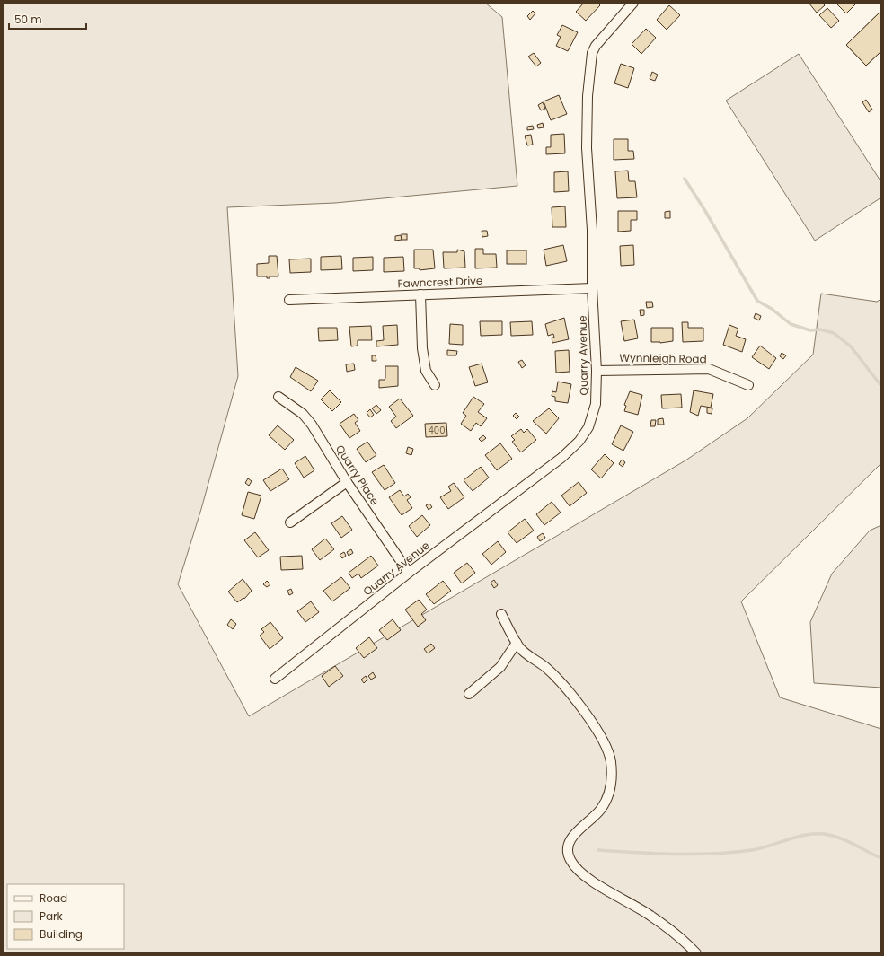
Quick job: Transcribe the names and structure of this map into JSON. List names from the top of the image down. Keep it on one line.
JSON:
{"streets":{"street":["Fawncrest Drive","Quarry Avenue","Wynnleigh Road","Quarry Place"]},"crossings":[["Fawncrest Drive","Quarry Avenue"],["Quarry Avenue","Wynnleigh Road"],["Quarry Avenue","Quarry Place"]],"house_numbers":["400"],"legend":["Road","Park","Building"],"scale_bar":"50 m"}
